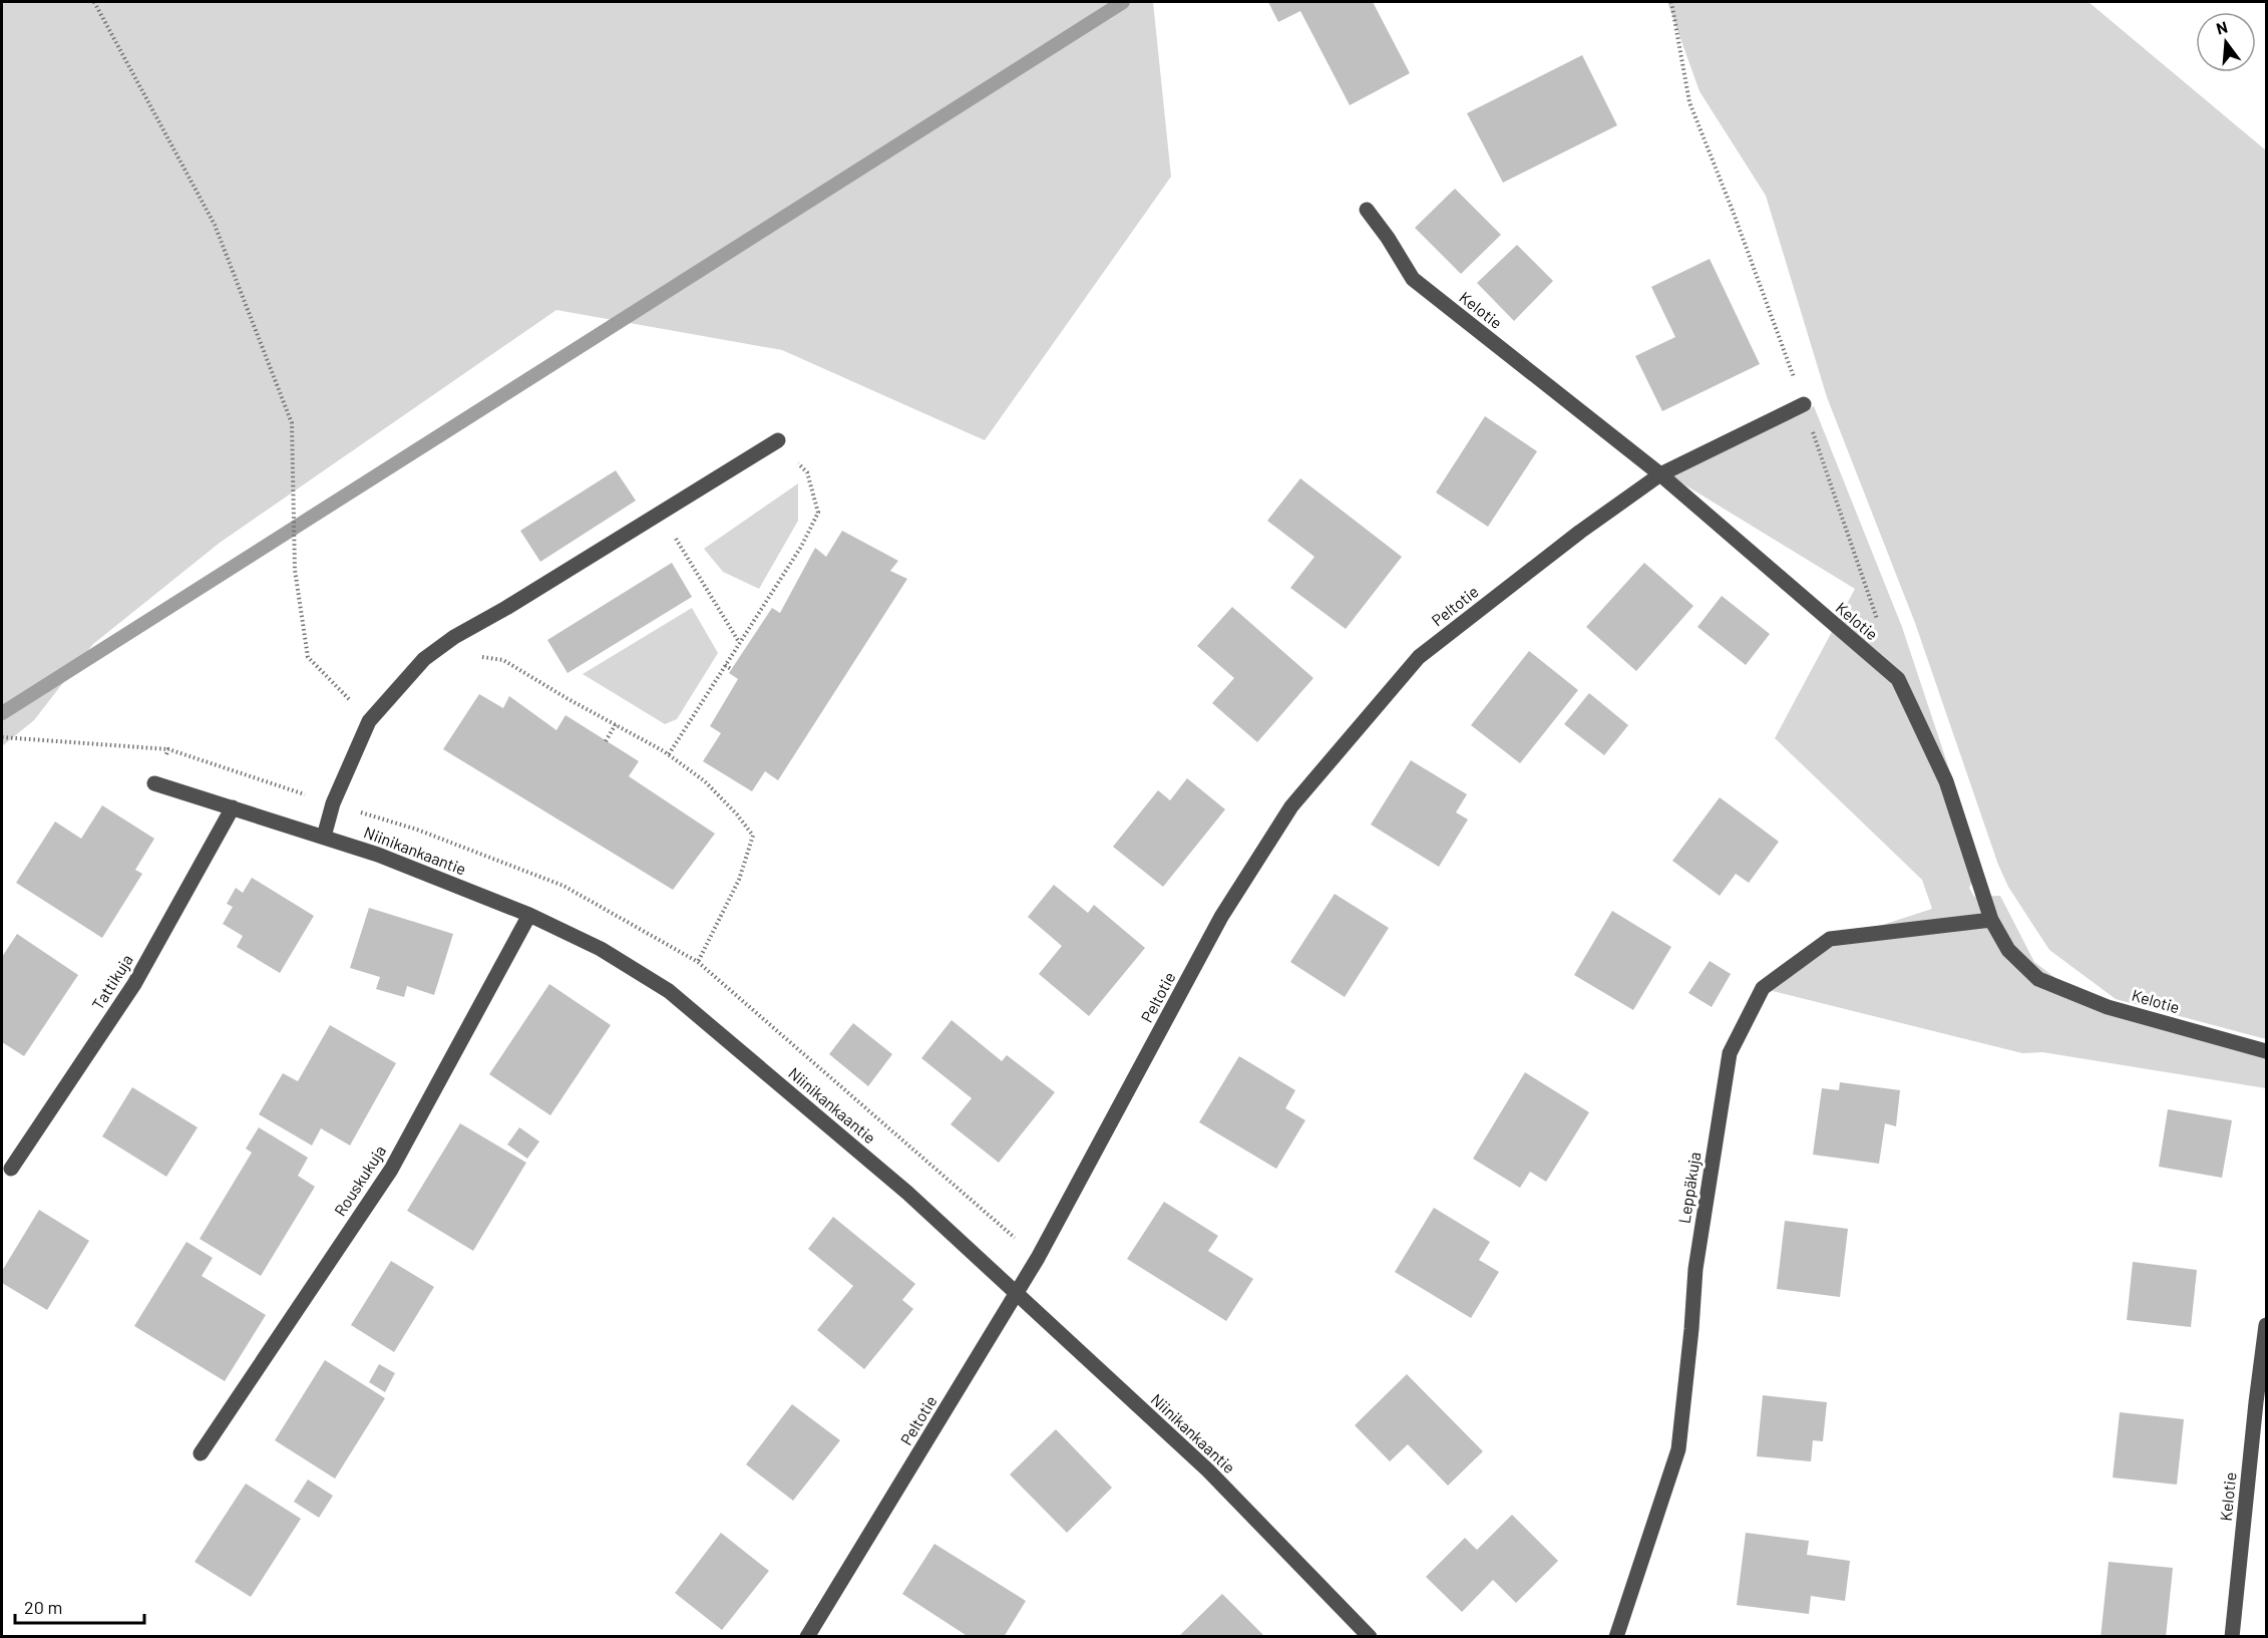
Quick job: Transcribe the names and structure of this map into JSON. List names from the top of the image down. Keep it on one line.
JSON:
{"streets":{"street":["Kelotie","Peltotie","Niinikankaantie","Tattikuja","Rouskukuja","Leppäkuja"]},"crossings":[["Kelotie","Peltotie"],["Kelotie","Leppäkuja"],["Peltotie","Niinikankaantie"],["Niinikankaantie","Tattikuja"],["Niinikankaantie","Rouskukuja"]],"scale_bar":"20 m","north":"top"}
